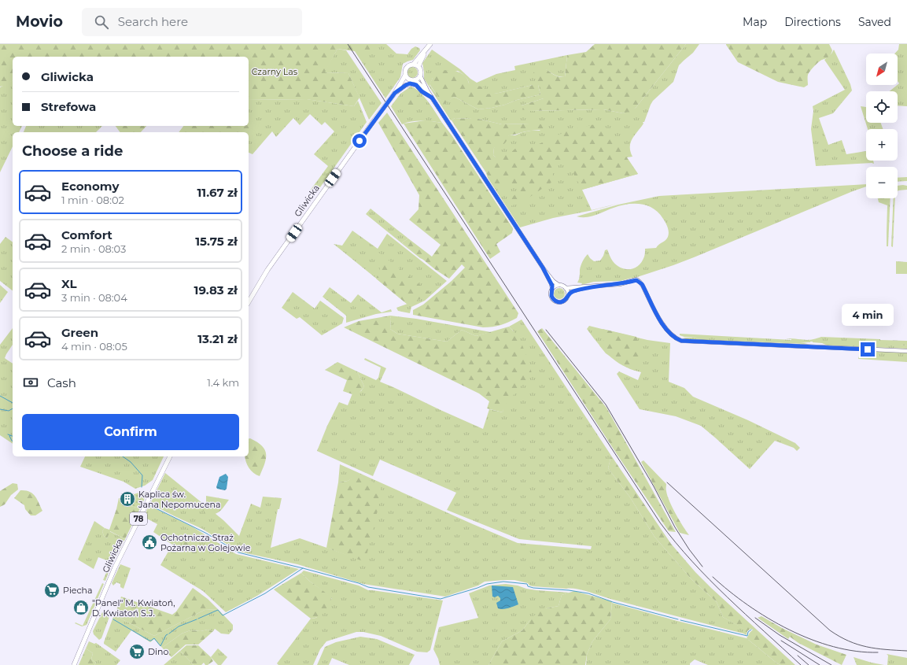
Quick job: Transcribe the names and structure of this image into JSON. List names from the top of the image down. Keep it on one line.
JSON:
{"streets":{"main road":["Gliwicka","78"]},"parks":["Czarny Las"],"places":{"building":["Kaplica św. Jana Nepomucena"],"public building":["Ochotnicza Straż Pożarna w Golejowie"],"supermarket":["Piecha","Dino"],"shop":["\"Panel\" M. Kwiatoń, D. Kwiatoń S.J."]},"north":"bottom left","page":{"header":"Movio","search":"Search here","nav":["Map","Directions","Saved"],"map_buttons":["+","−"],"banner":["Gliwicka","Strefowa"],"heading":"Choose a ride","list":[{"name":"Economy","note":"1 min · 08:02","value":"11.67 zł"},{"name":"Comfort","note":"2 min · 08:03","value":"15.75 zł"},{"name":"XL","note":"3 min · 08:04","value":"19.83 zł"},{"name":"Green","note":"4 min · 08:05","value":"13.21 zł"}],"bubble":"4 min","pay":["Cash","1.4 km"],"buttons":"Confirm"}}
